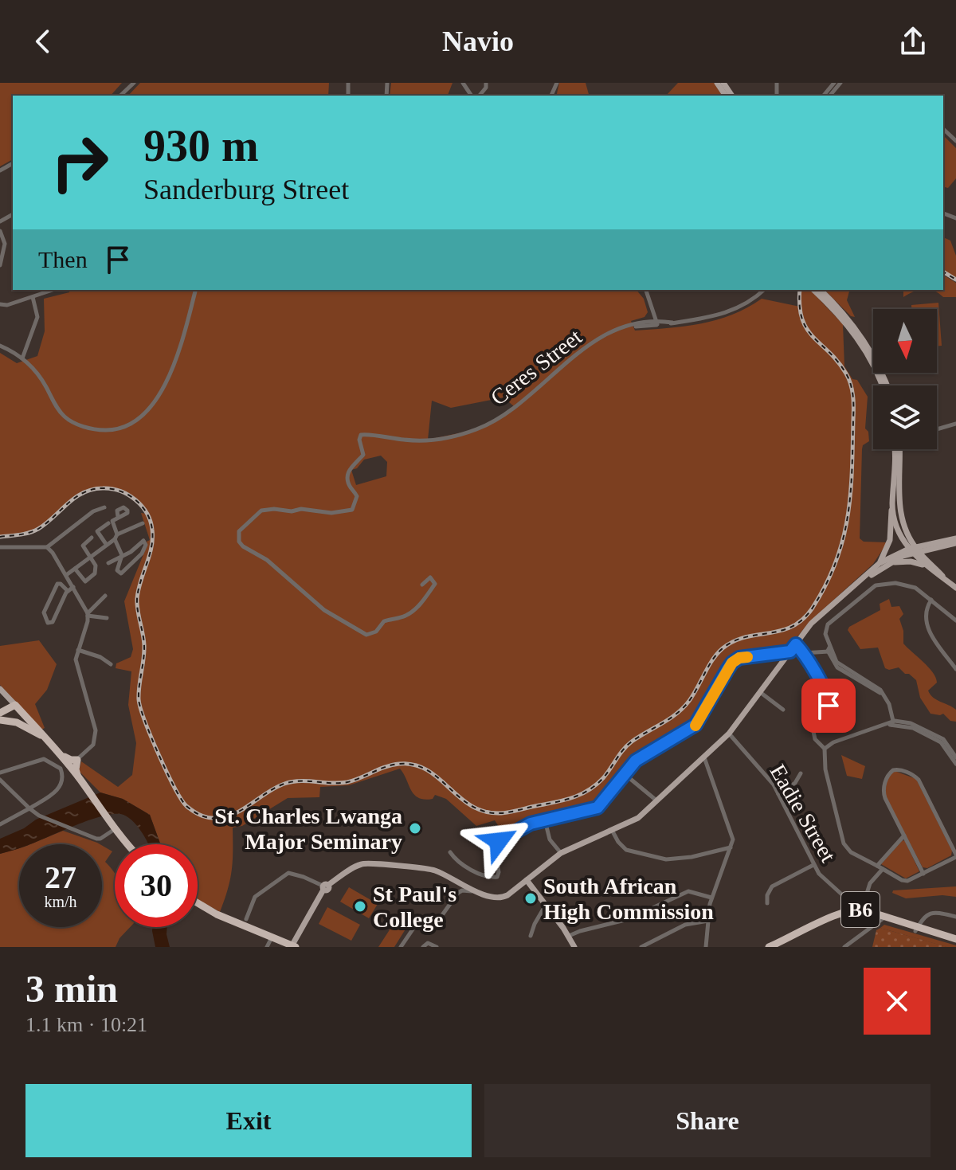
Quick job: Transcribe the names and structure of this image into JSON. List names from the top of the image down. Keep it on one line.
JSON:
{"streets":{"highway":["B6"],"street":["Ceres Street","Eadie Street"]},"crossings":[["Eadie Street","B6"]],"places":["St. Charles Lwanga Major Seminary","South African High Commission","St Paul's College"],"north":"bottom","page":{"header":"Navio","turn":["930 m","Sanderburg Street"],"then":"Then","speed":"27 km/h","limit":"30","heading":["3 min","1.1 km · 10:21"],"buttons":["Exit","Share"]}}
